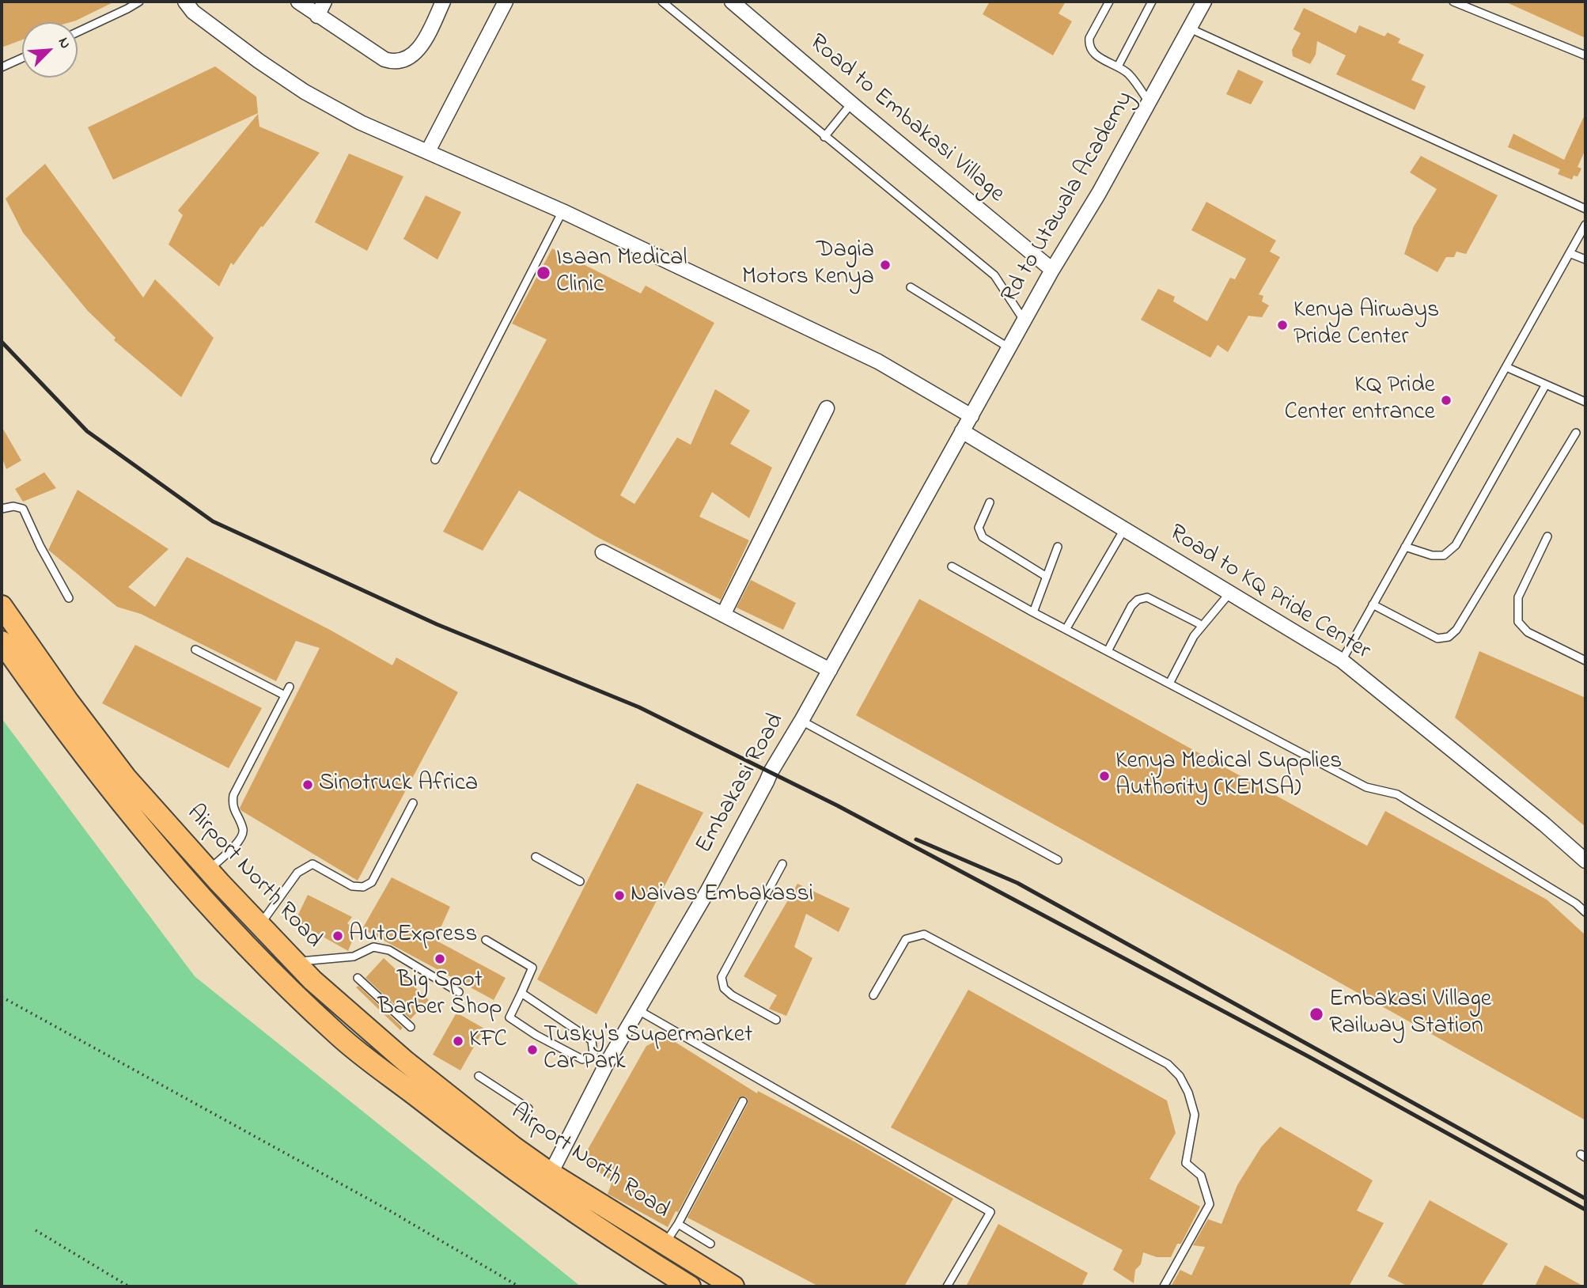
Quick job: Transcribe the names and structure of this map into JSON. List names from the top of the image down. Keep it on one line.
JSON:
{"streets":{"main road":["Airport North Road"],"street":["Road to Embakasi Village","Rd to Utawala Academy","Road to KQ Pride Center","Embakasi Road"]},"crossings":[["Road to Embakasi Village","Rd to Utawala Academy"],["Rd to Utawala Academy","Embakasi Road"],["Road to KQ Pride Center","Embakasi Road"],["Embakasi Road","Airport North Road"]],"places":["Dagia Motors Kenya","Isaan Medical Clinic","Kenya Airways Pride Center","KQ Pride Center entrance","Kenya Medical Supplies Authority (KEMSA)","Sinotruck Africa","Naivas Embakassi","AutoExpress","Big Spot Barber Shop","Embakasi Village Railway Station","KFC","Tusky's Supermarket Car Park"],"north":"top right"}
